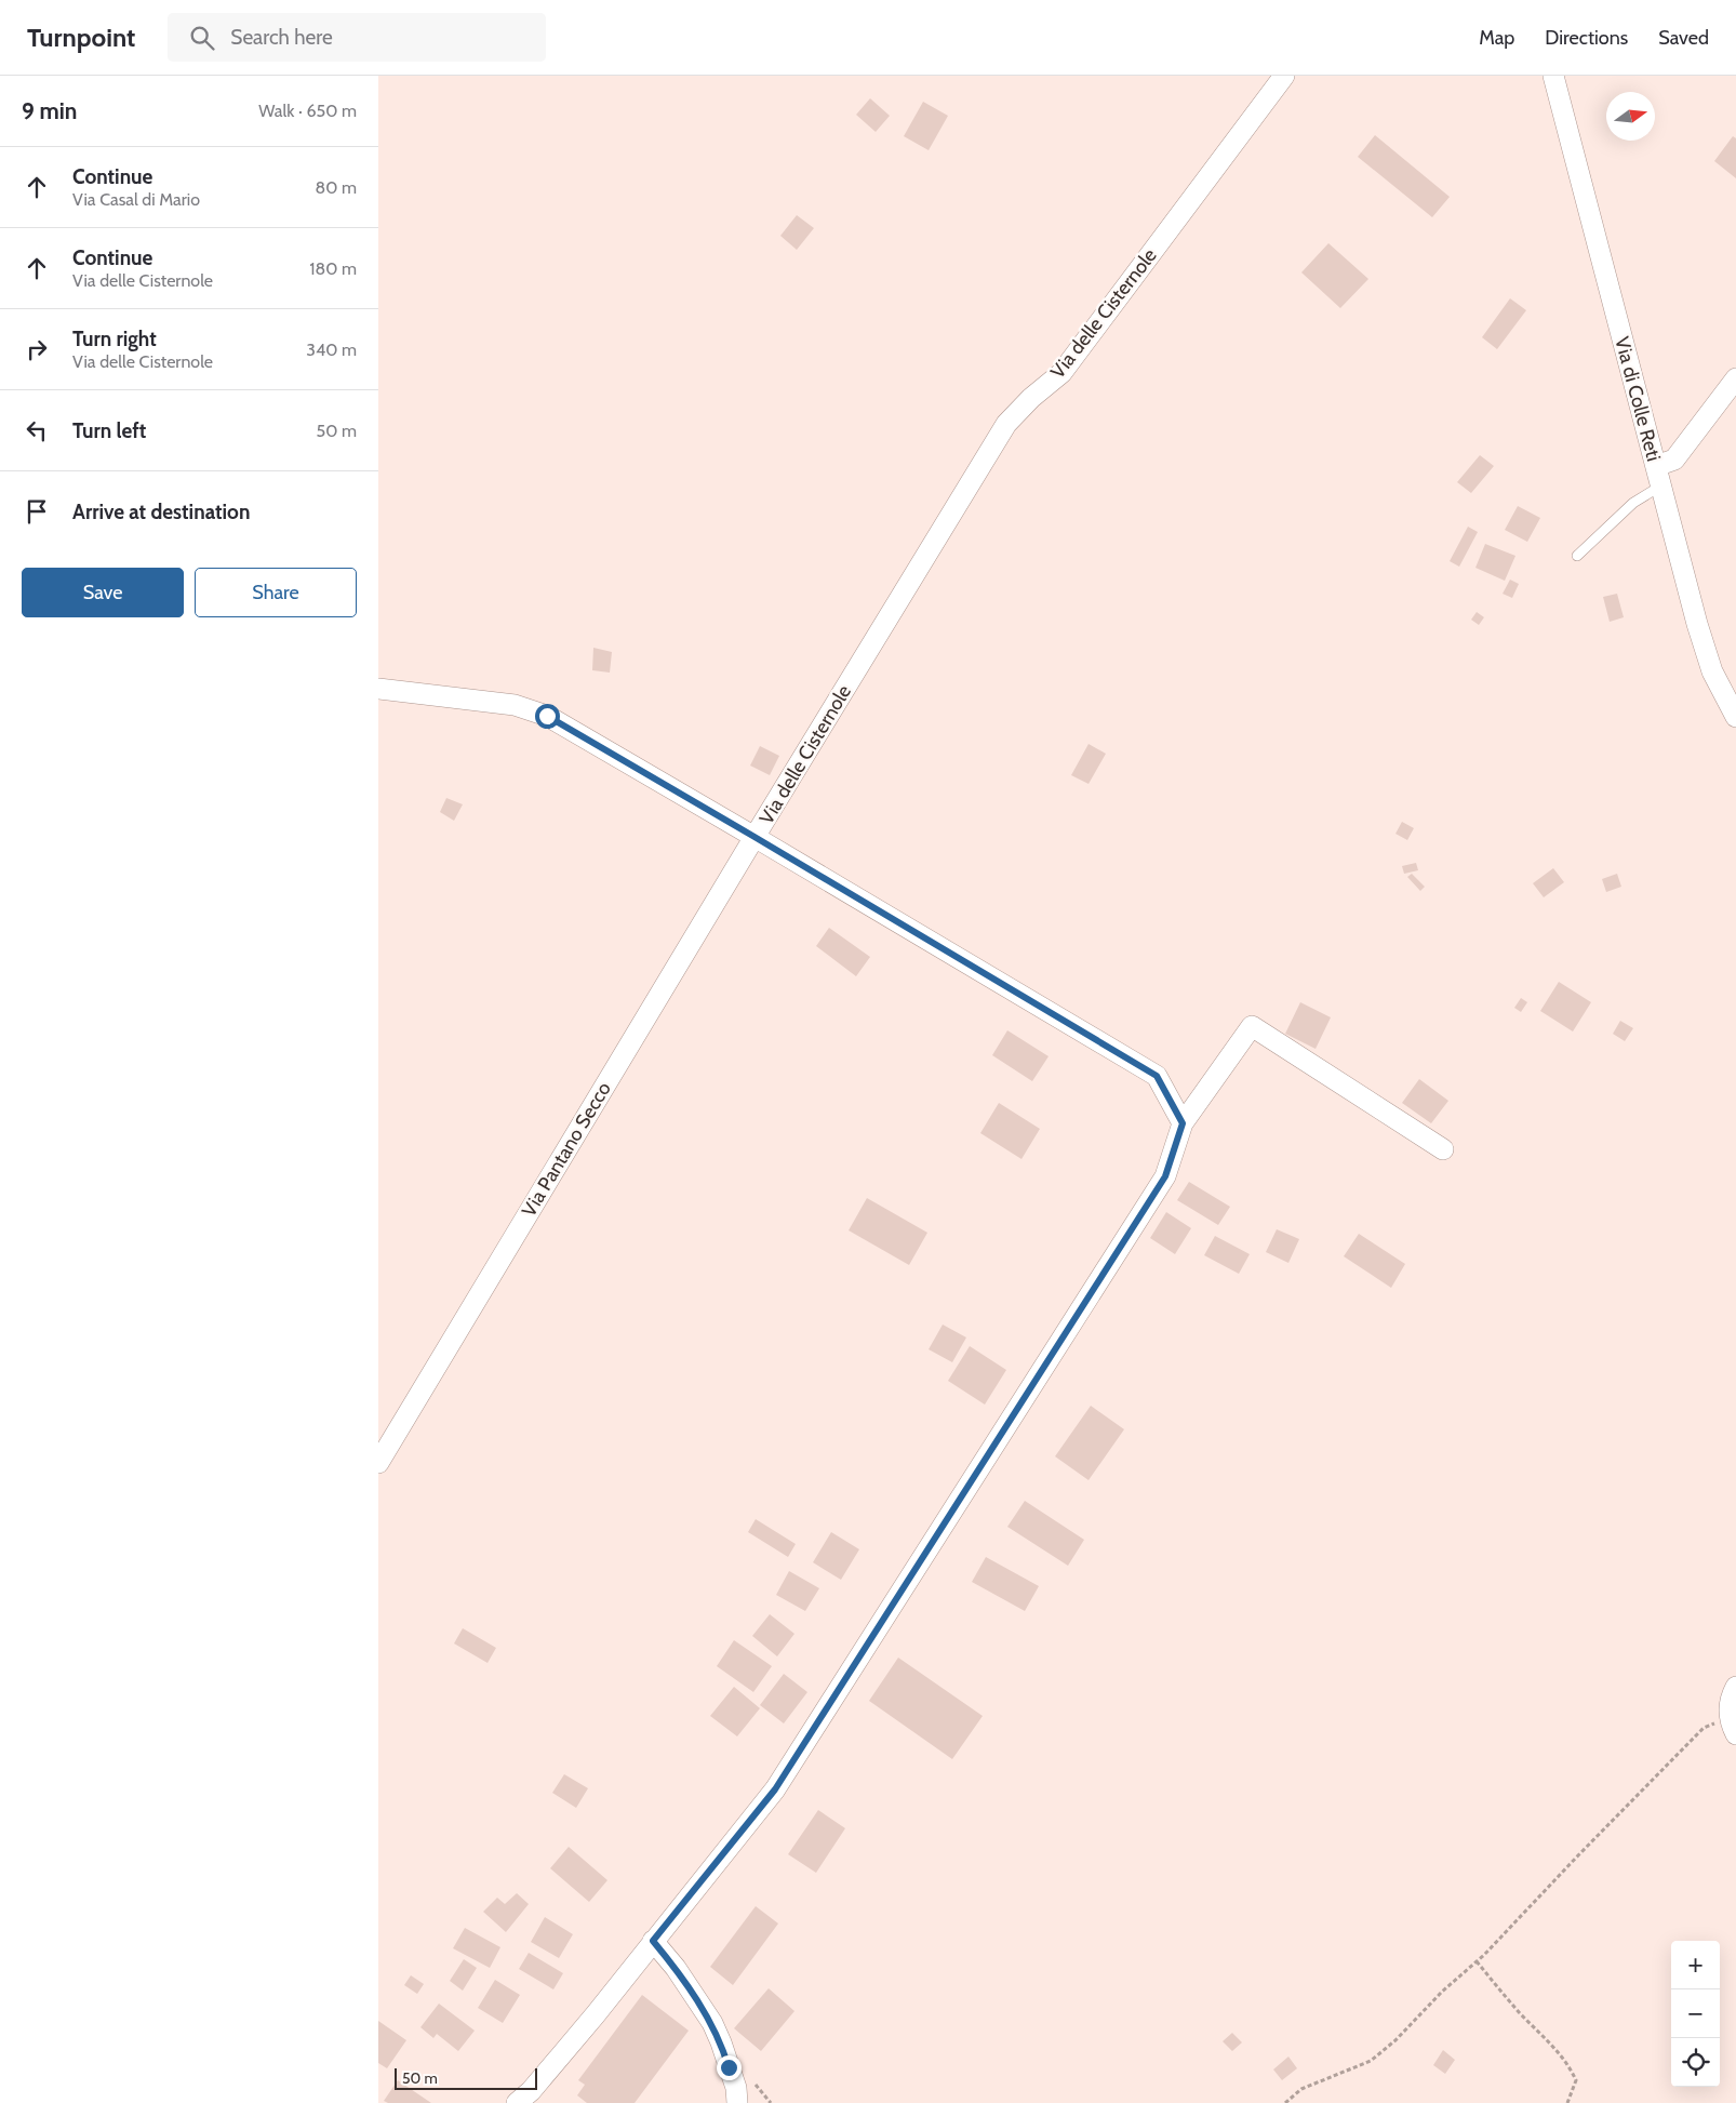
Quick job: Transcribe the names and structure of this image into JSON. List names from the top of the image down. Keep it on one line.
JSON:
{"streets":{"street":["Via delle Cisternole","Via di Colle Reti","Via Pantano Secco"]},"crossings":[["Via delle Cisternole","Via Pantano Secco"]],"scale_bar":"50 m","north":"right","page":{"header":"Turnpoint","search":"Search here","nav":["Map","Directions","Saved"],"heading":["9 min","Walk · 650 m"],"list":[["Continue","Via Casal di Mario","80 m"],["Continue","Via delle Cisternole","180 m"],["Turn right","Via delle Cisternole","340 m"],["Turn left","50 m"],"Arrive at destination"],"buttons":["Save","Share"],"map_buttons":["+","−"],"scale":"50 m"}}
